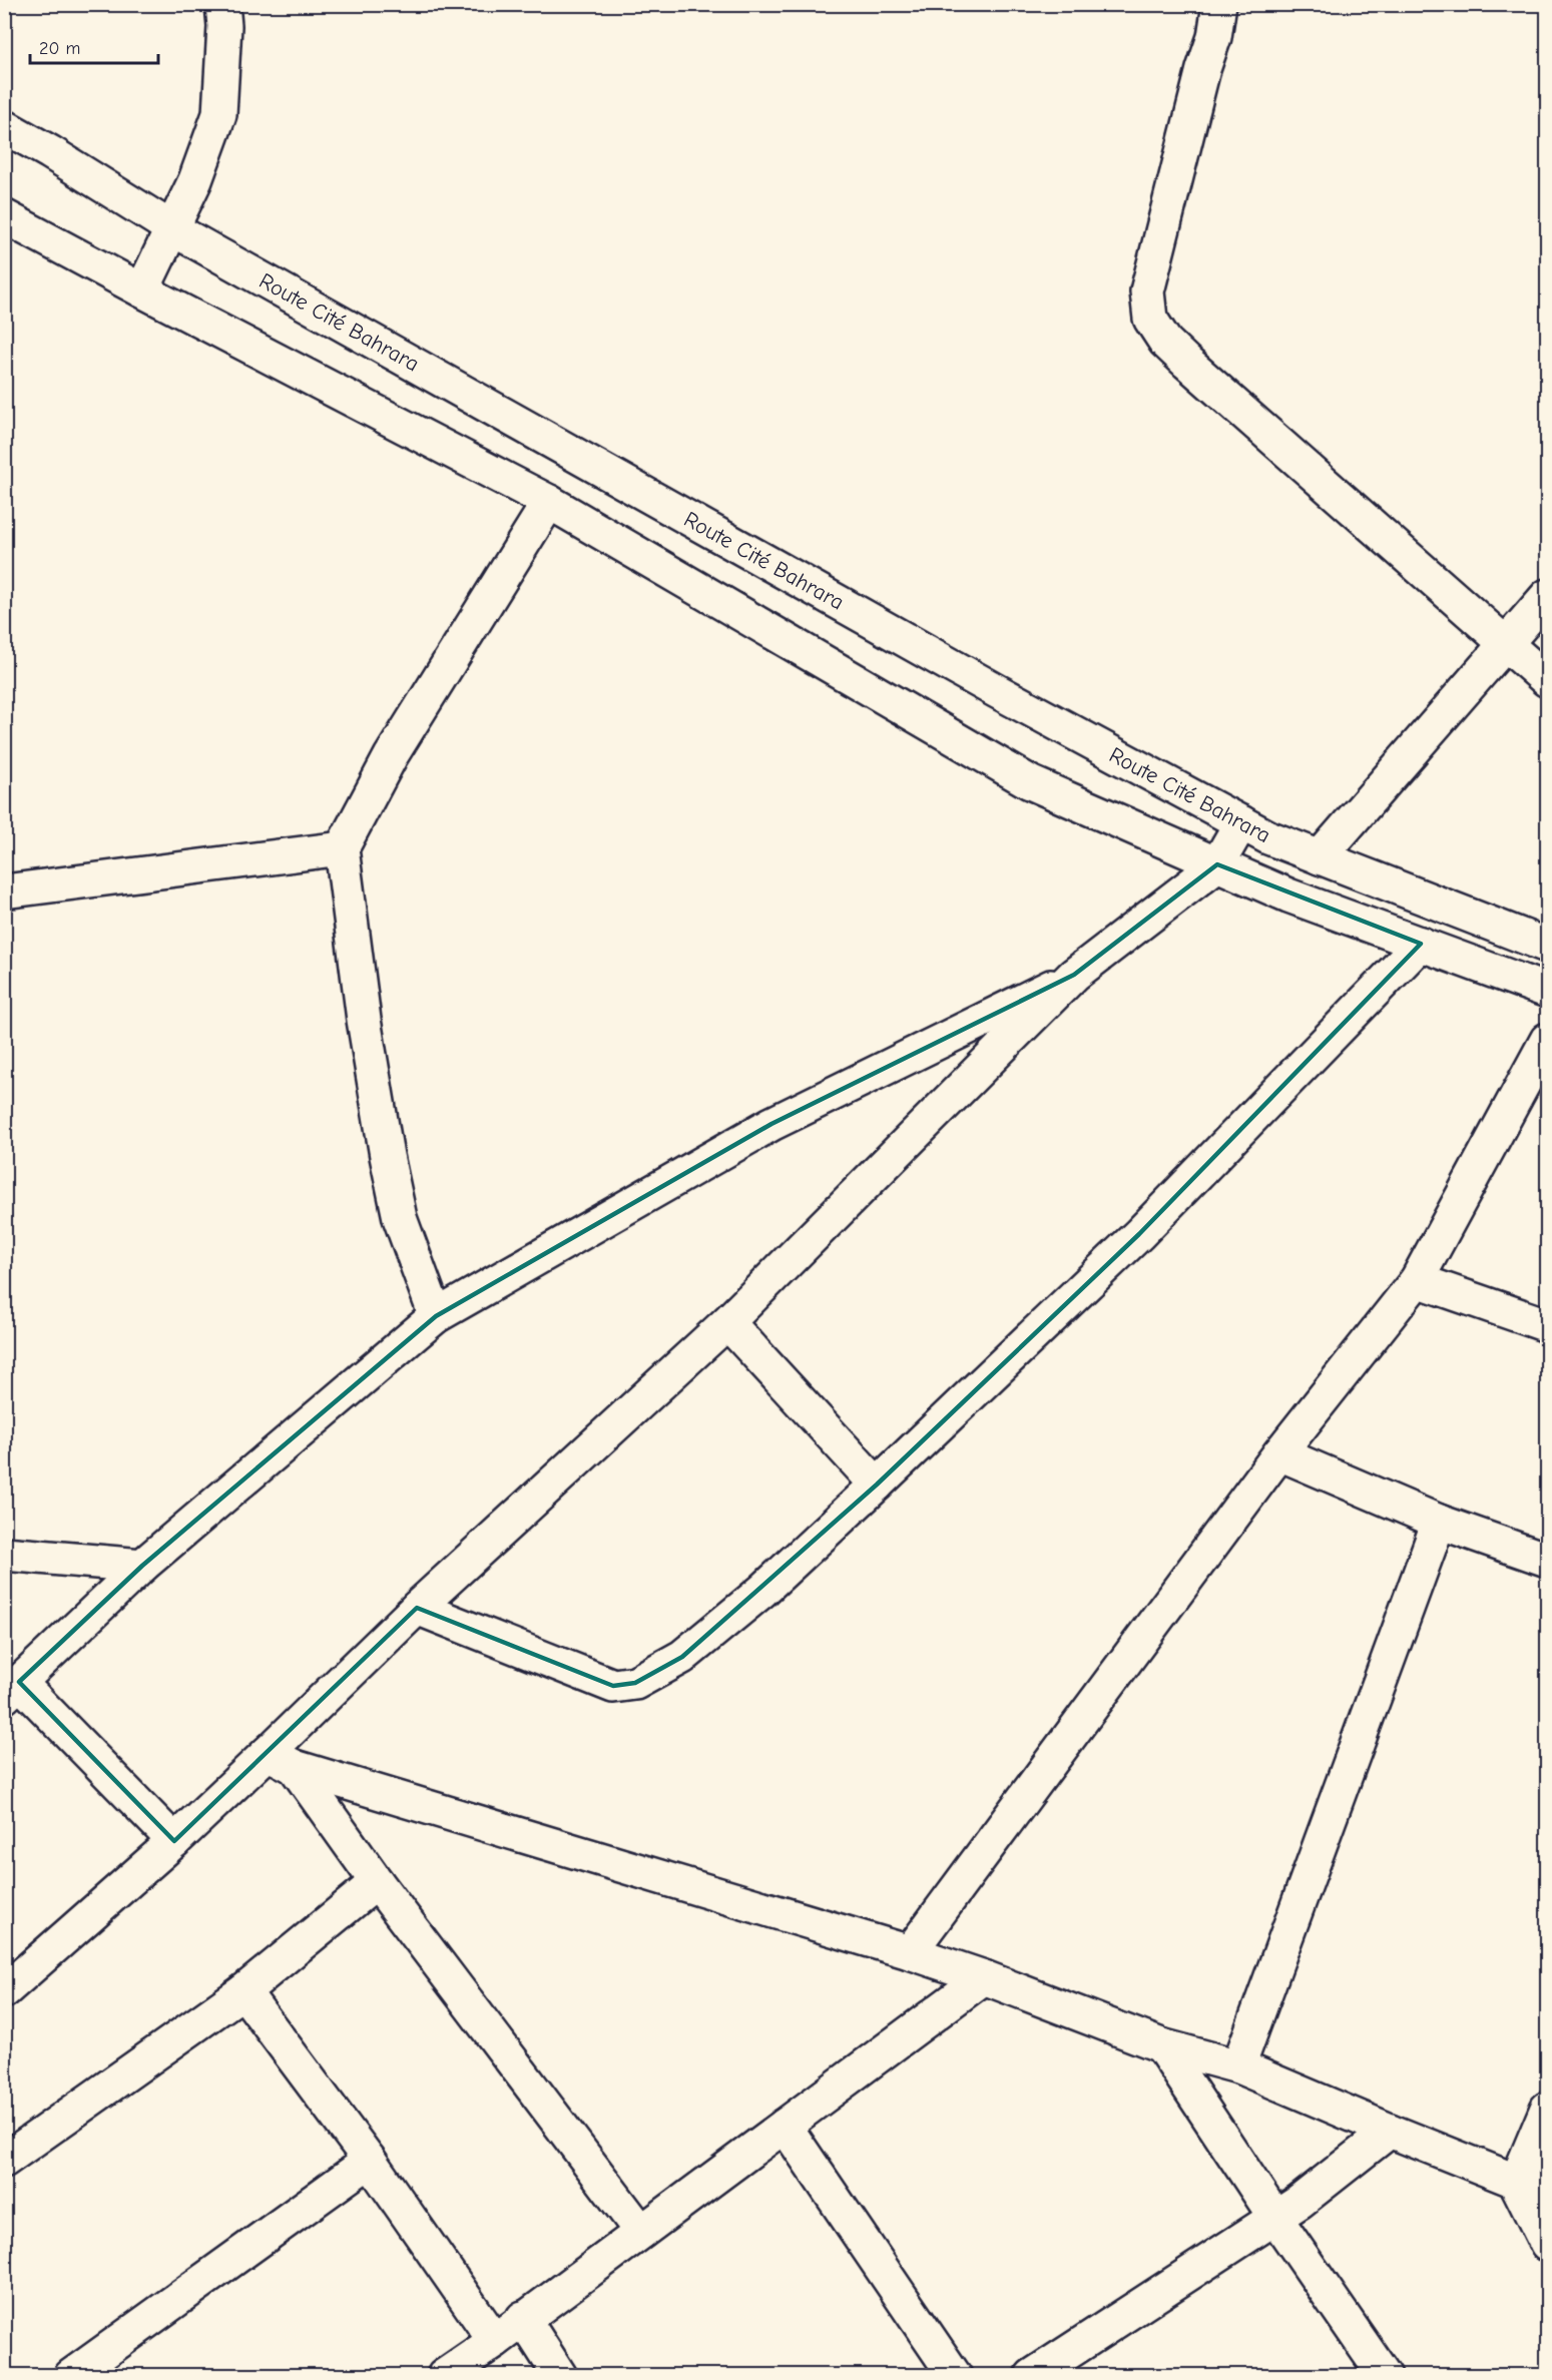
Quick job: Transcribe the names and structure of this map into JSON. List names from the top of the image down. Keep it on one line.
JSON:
{"streets":{"street":["Route Cité Bahrara"]},"scale_bar":"20 m"}
